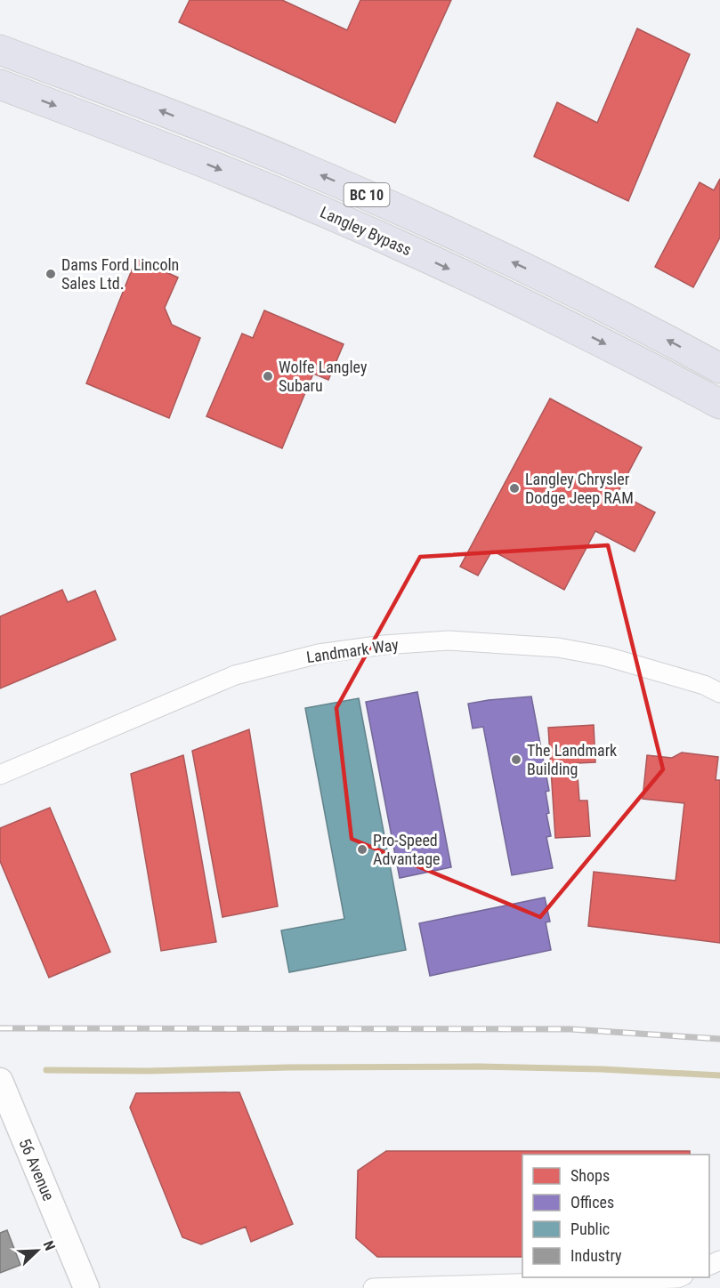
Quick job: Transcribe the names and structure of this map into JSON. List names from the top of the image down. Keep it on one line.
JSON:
{"streets":{"highway":["BC 10","Langley Bypass"],"main road":["56 Avenue"],"street":["Landmark Way"]},"places":["Dams Ford Lincoln Sales Ltd.","Wolfe Langley Subaru","Langley Chrysler Dodge Jeep RAM","The Landmark Building","Pro-Speed Advantage"],"legend":["Shops","Offices","Public","Industry"],"north":"top right"}
